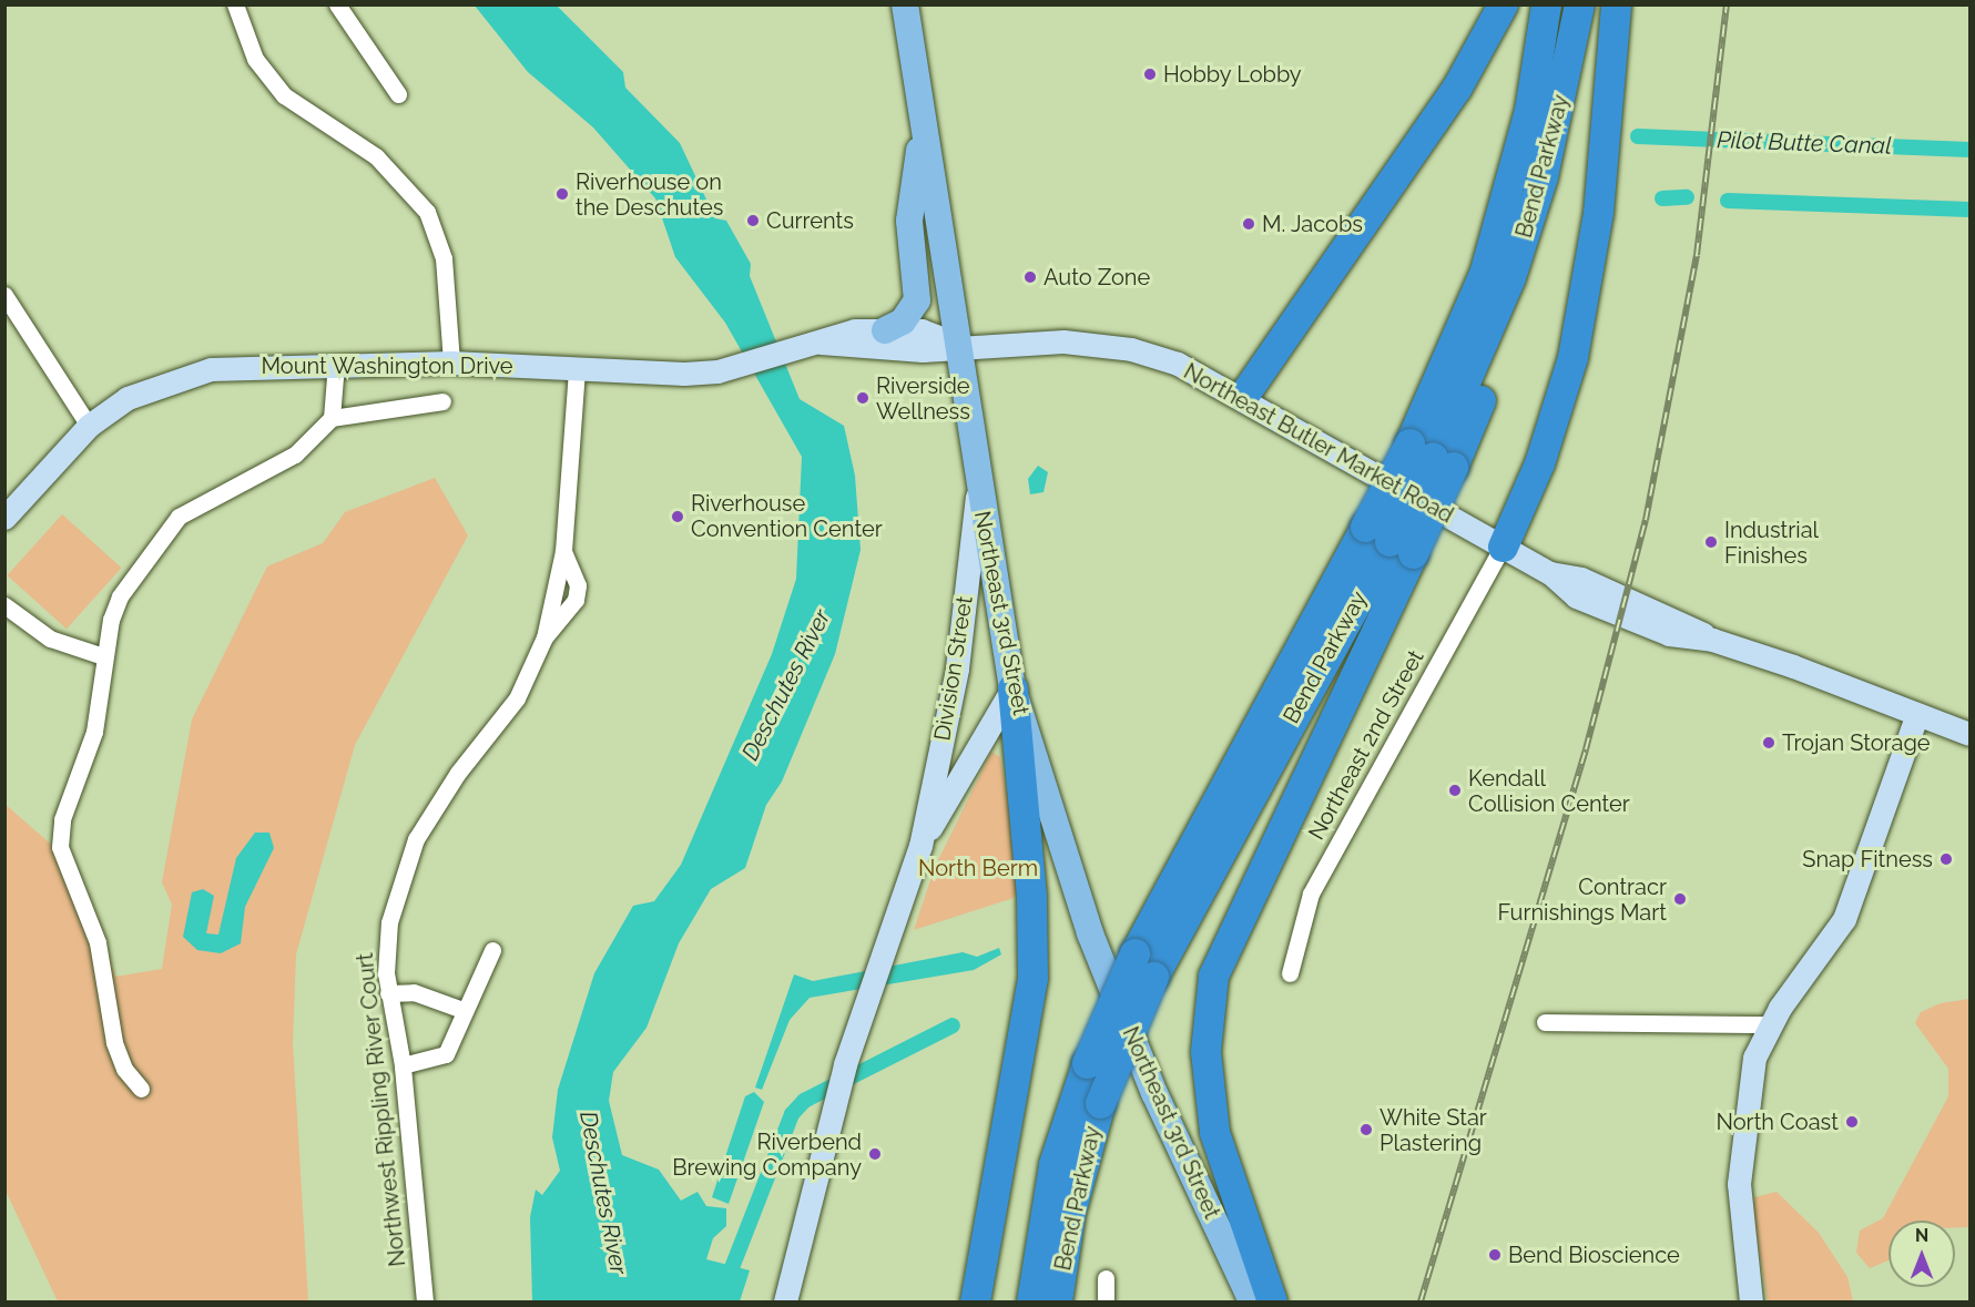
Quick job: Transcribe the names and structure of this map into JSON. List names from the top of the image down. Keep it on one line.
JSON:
{"streets":{"highway":["Bend Parkway"],"main road":["Mount Washington Drive","Northeast Butler Market Road","Northeast 3rd Street","Division Street"],"street":["Northeast 2nd Street","Northwest Rippling River Court"]},"crossings":[["Mount Washington Drive","Northeast Butler Market Road"],["Mount Washington Drive","Northeast 3rd Street"],["Mount Washington Drive","Northwest Rippling River Court"],["Northeast Butler Market Road","Northeast 3rd Street"],["Northeast Butler Market Road","Northeast 2nd Street"],["Northeast 3rd Street","Division Street"]],"water":["Pilot Butte Canal","Deschutes River"],"parks":["North Berm"],"places":["Hobby Lobby","Riverhouse on the Deschutes","Currents","M. Jacobs","Auto Zone","Riverside Wellness","Riverhouse Convention Center","Industrial Finishes","Trojan Storage","Kendall Collision Center","Snap Fitness","Contracr Furnishings Mart","North Coast","White Star Plastering","Riverbend Brewing Company","Bend Bioscience"],"north":"top"}
